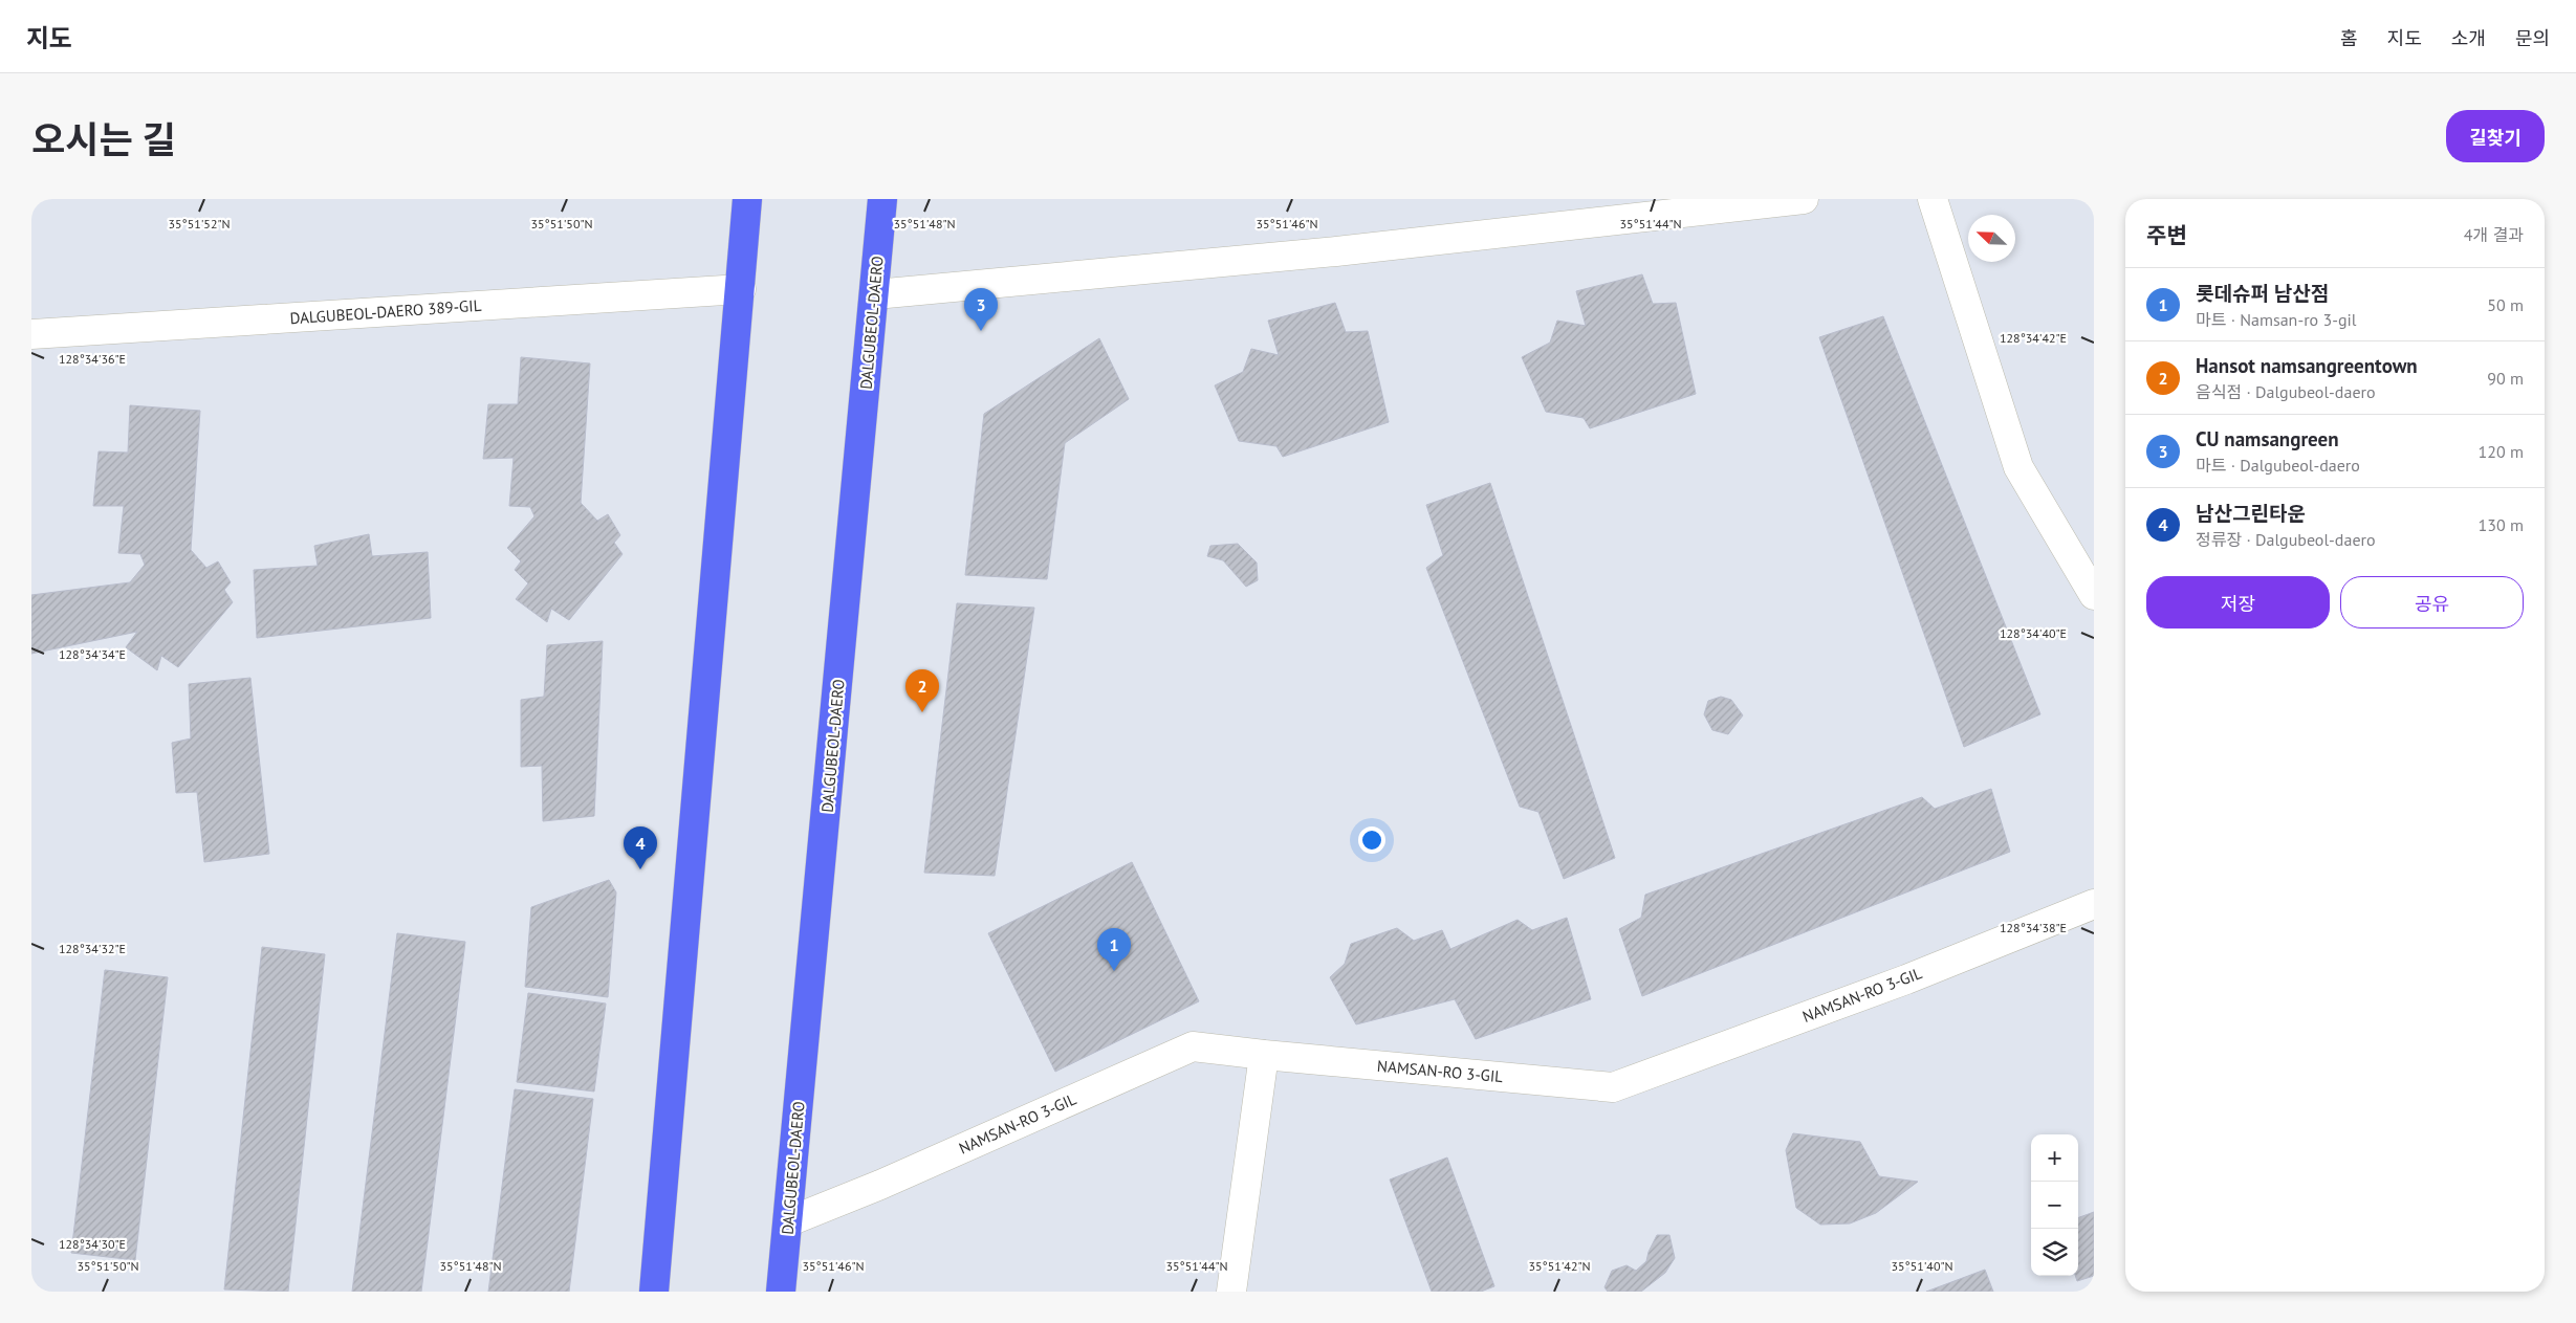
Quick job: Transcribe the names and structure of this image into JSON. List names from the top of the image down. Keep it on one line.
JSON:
{"streets":{"main road":["DALGUBEOL-DAERO"],"street":["DALGUBEOL-DAERO 389-GIL","NAMSAN-RO 3-GIL"]},"crossings":[["DALGUBEOL-DAERO","NAMSAN-RO 3-GIL"]],"north":"top left","page":{"header":"지도","nav":["홈","지도","소개","문의"],"title":"오시는 길","buttons":["길찾기",["저장","공유"]],"heading":["주변","4개 결과"],"list":[{"mark":"1","name":"롯데슈퍼 남산점","note":"마트 · Namsan-ro 3-gil","value":"50 m"},{"mark":"2","name":"Hansot namsangreentown","note":"음식점 · Dalgubeol-daero","value":"90 m"},{"mark":"3","name":"CU namsangreen","note":"마트 · Dalgubeol-daero","value":"120 m"},{"mark":"4","name":"남산그린타운","note":"정류장 · Dalgubeol-daero","value":"130 m"}],"pins":["3","2","4","1"],"map_buttons":["+","−"]},"coordinates":["35°51'52\"N","35°51'50\"N","35°51'48\"N","35°51'46\"N","35°51'44\"N","128°34'42\"E","128°34'36\"E","128°34'40\"E","128°34'34\"E","128°34'38\"E","128°34'32\"E","128°34'30\"E","35°51'42\"N","35°51'40\"N"]}
